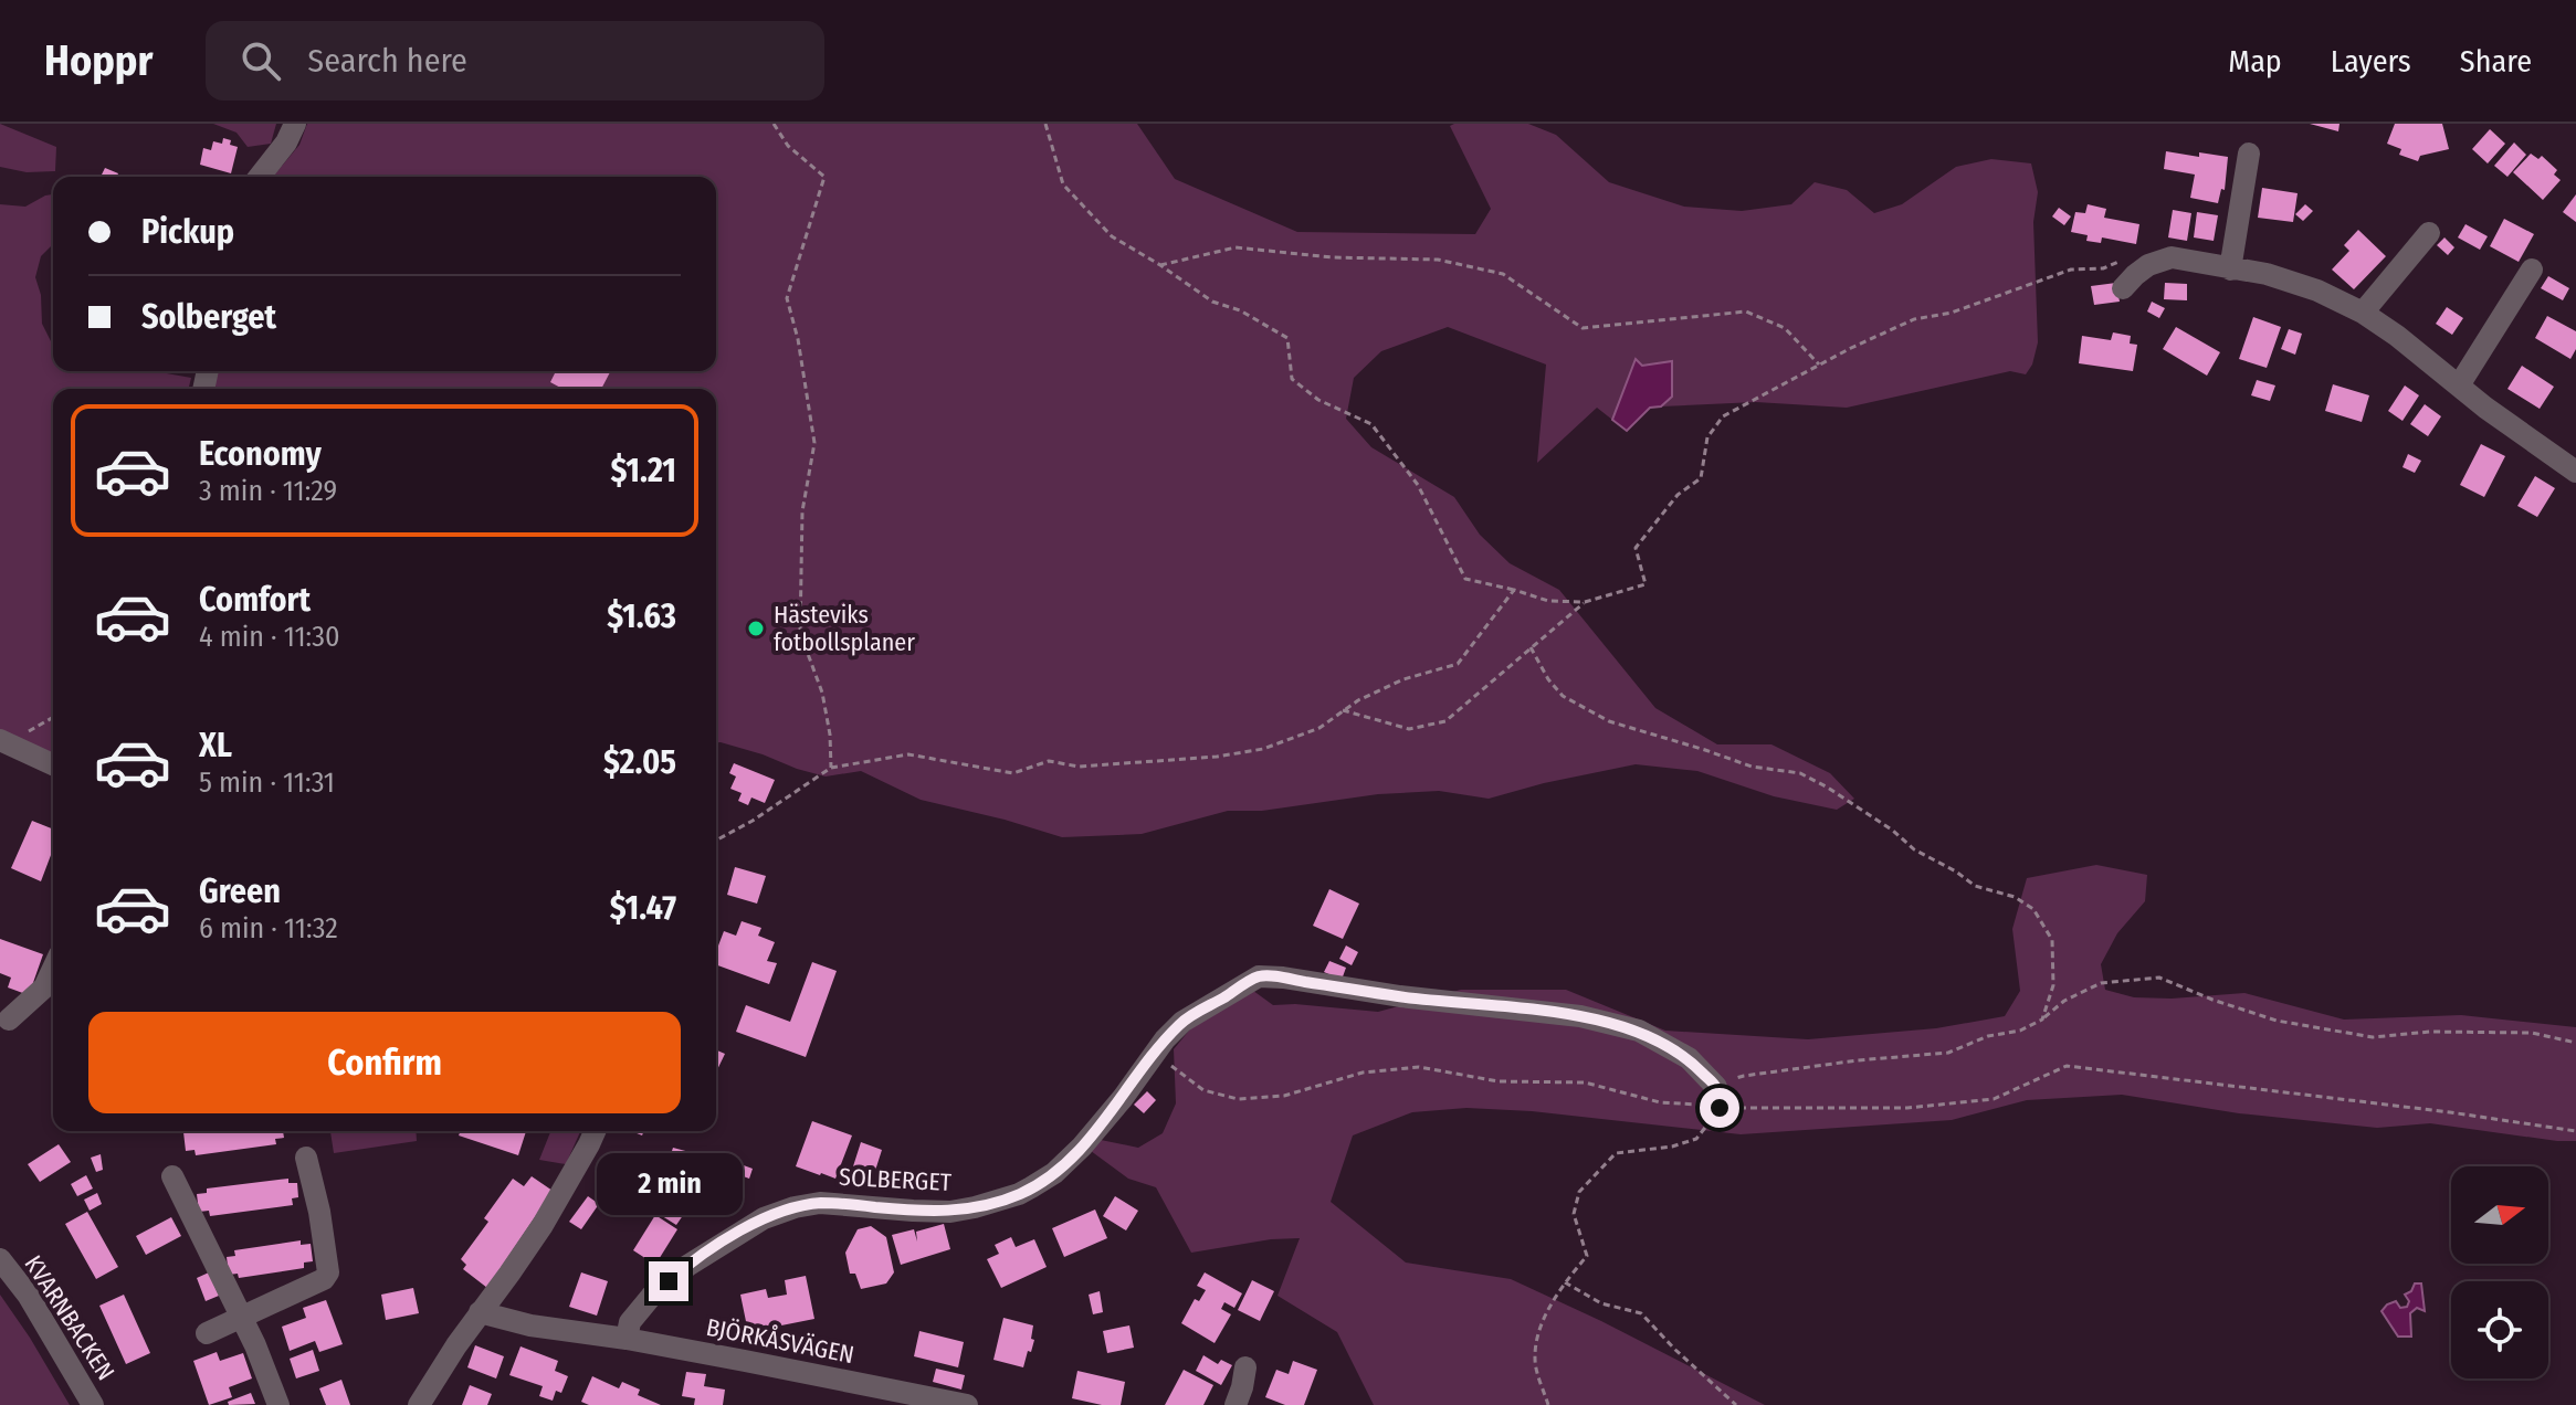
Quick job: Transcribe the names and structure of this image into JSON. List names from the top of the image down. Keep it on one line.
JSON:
{"streets":{"street":["SOLBERGET","KVARNBACKEN","BJÖRKÅSVÄGEN"]},"crossings":[["SOLBERGET","BJÖRKÅSVÄGEN"]],"places":["Hästeviks fotbollsplaner"],"north":"right","page":{"header":"Hoppr","search":"Search here","nav":["Map","Layers","Share"],"banner":["Pickup","Solberget"],"list":[{"name":"Economy","note":"3 min · 11:29","value":"$1.21"},{"name":"Comfort","note":"4 min · 11:30","value":"$1.63"},{"name":"XL","note":"5 min · 11:31","value":"$2.05"},{"name":"Green","note":"6 min · 11:32","value":"$1.47"}],"buttons":"Confirm","bubble":"2 min"}}
